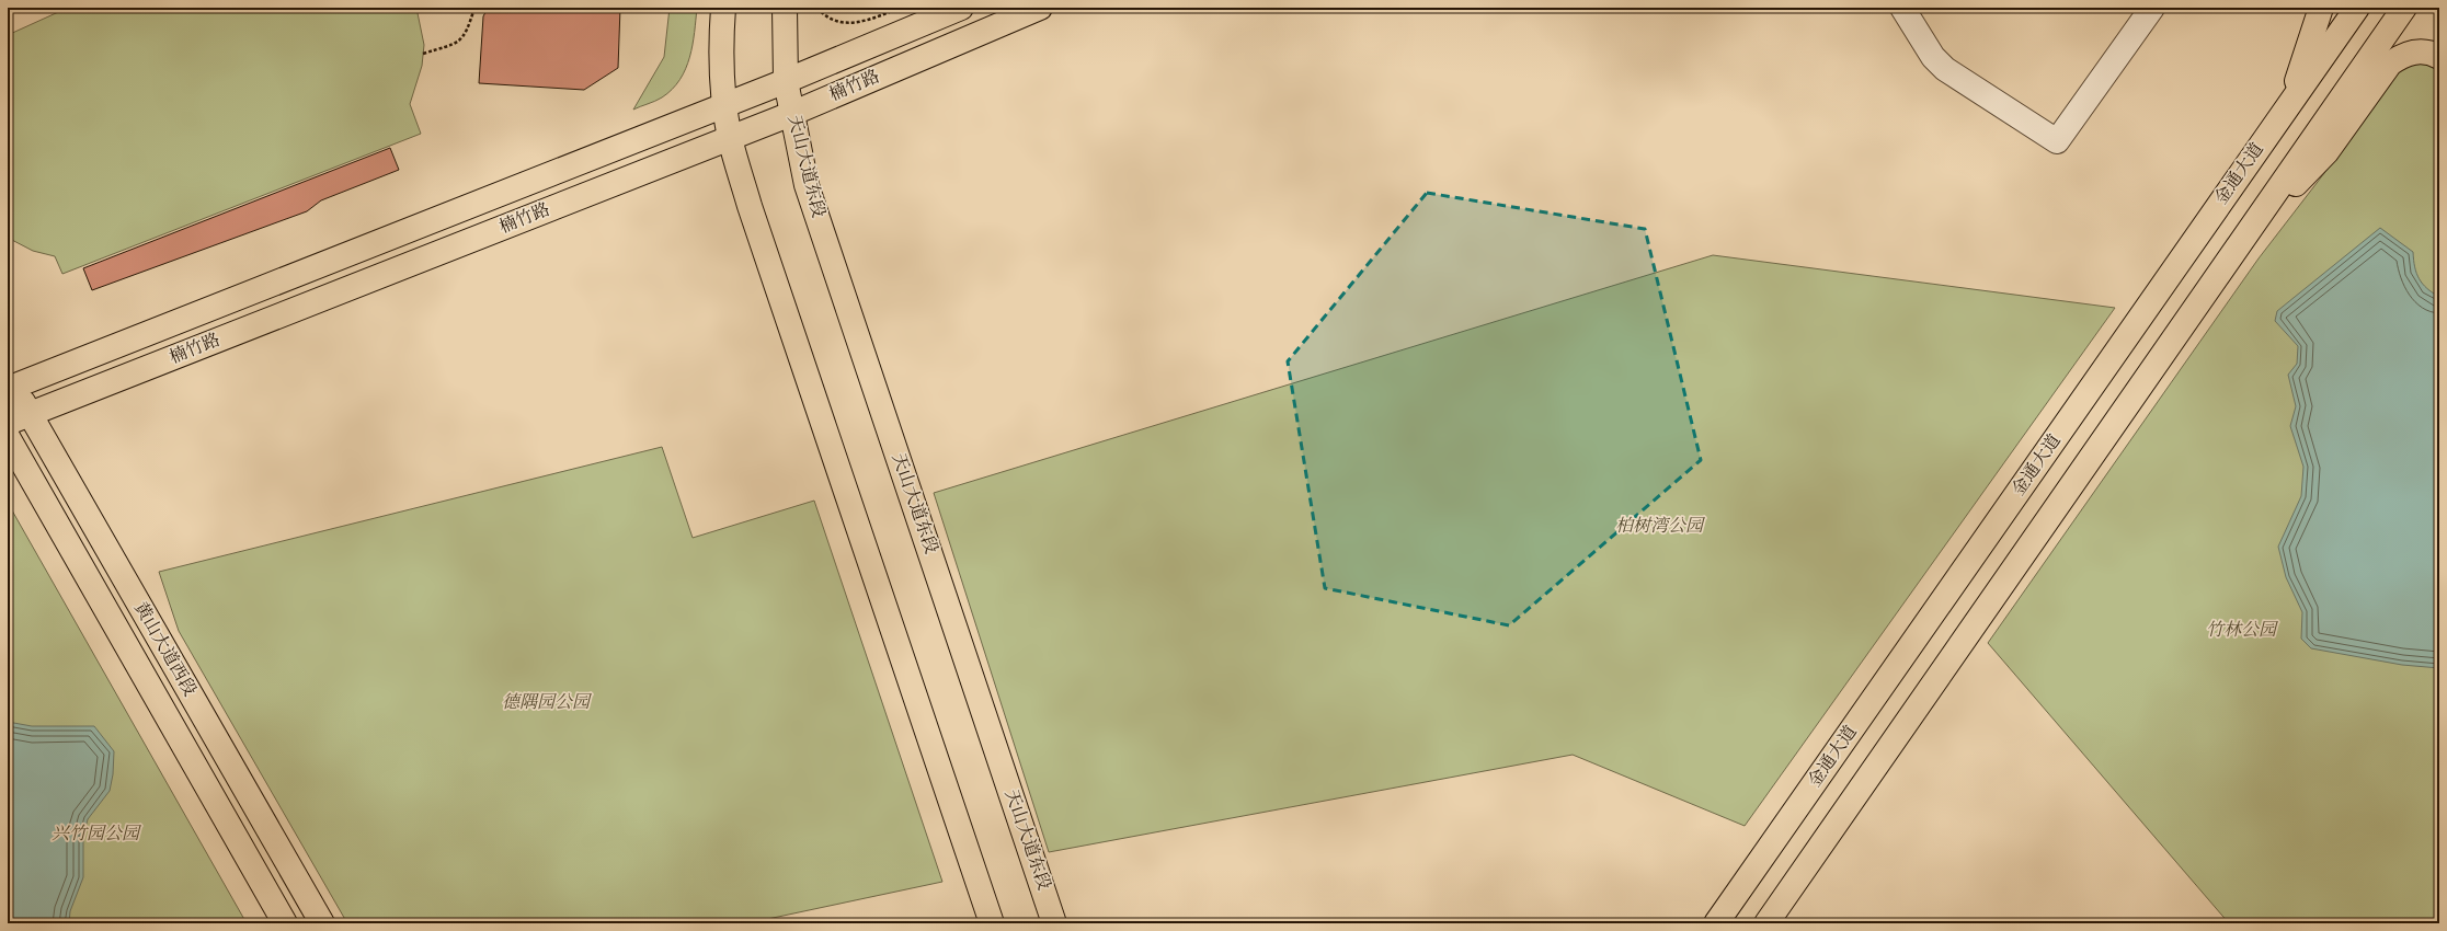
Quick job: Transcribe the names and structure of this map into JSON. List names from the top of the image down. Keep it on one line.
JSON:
{"streets":{"main road":["楠竹路","天山大道东段","金通大道","黄山大道西段"]},"crossings":[["楠竹路","天山大道东段"],["楠竹路","黄山大道西段"]],"parks":["柏树湾公园","竹林公园","德隅园公园","兴竹园公园"]}
